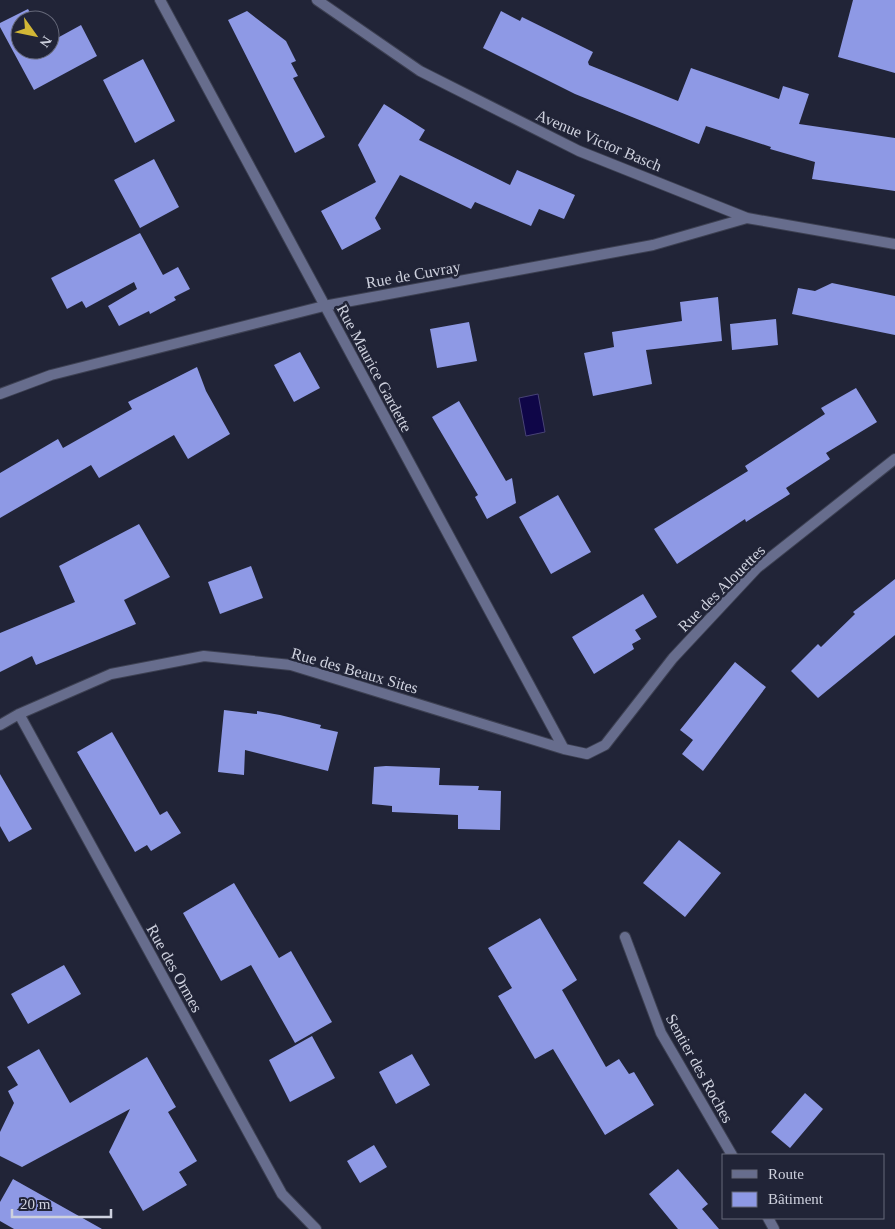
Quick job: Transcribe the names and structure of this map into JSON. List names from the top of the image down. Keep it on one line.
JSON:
{"streets":{"street":["Avenue Victor Basch","Rue de Cuvray","Rue Maurice Gardette","Rue des Alouettes","Rue des Beaux Sites","Rue des Ormes","Sentier des Roches"]},"crossings":[["Avenue Victor Basch","Rue de Cuvray"],["Rue de Cuvray","Rue Maurice Gardette"],["Rue Maurice Gardette","Rue des Beaux Sites"],["Rue des Alouettes","Rue des Beaux Sites"],["Rue des Beaux Sites","Rue des Ormes"]],"legend":["Route","Bâtiment"],"scale_bar":"20 m","north":"bottom right"}
